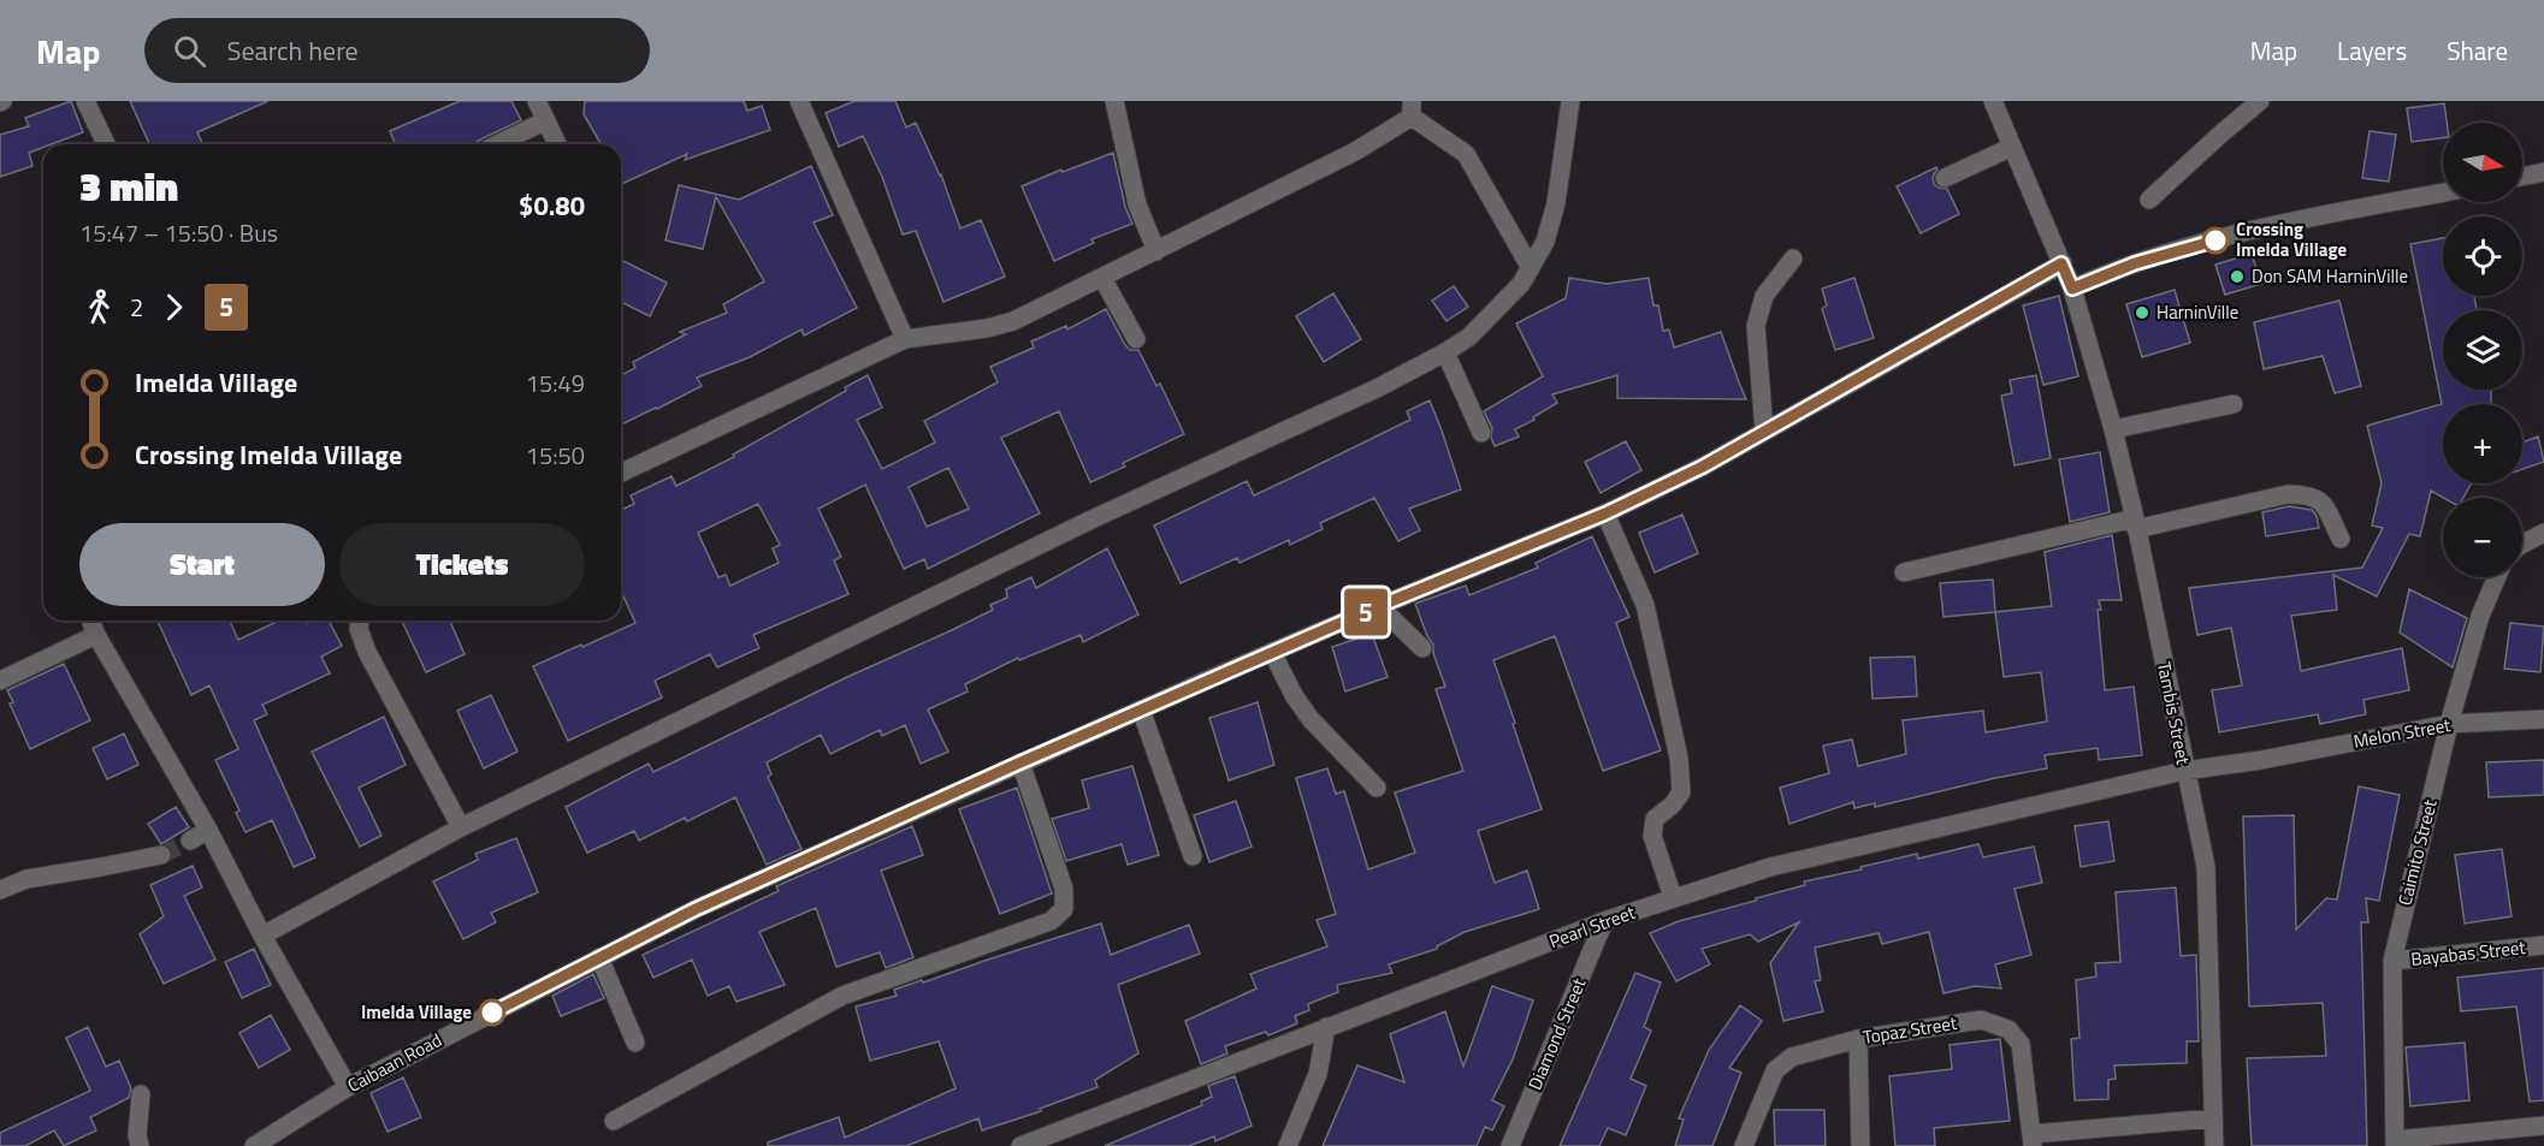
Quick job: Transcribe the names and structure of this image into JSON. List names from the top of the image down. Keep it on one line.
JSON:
{"streets":{"street":["Tambis Street","Melon Street","Caimito Street","Pearl Street","Bayabas Street","Topaz Street","Diamond Street","Caibaan Road"]},"crossings":[["Tambis Street","Melon Street"],["Tambis Street","Pearl Street"],["Tambis Street","Caibaan Road"],["Melon Street","Caimito Street"],["Melon Street","Pearl Street"],["Caimito Street","Bayabas Street"],["Pearl Street","Diamond Street"]],"places":["Crossing Imelda Village","Don SAM HarninVille","HarninVille","Imelda Village"],"lines":["bus line 5"],"north":"right","page":{"header":"Map","search":"Search here","nav":["Map","Layers","Share"],"on_map":"5","map_buttons":["+","−"],"heading":["3 min","15:47 – 15:50 · Bus","$0.80"],"legs":["2","5"],"list":[{"name":"Imelda Village","value":"15:49"},{"name":"Crossing Imelda Village","value":"15:50"}],"buttons":["Start","Tickets"]}}
